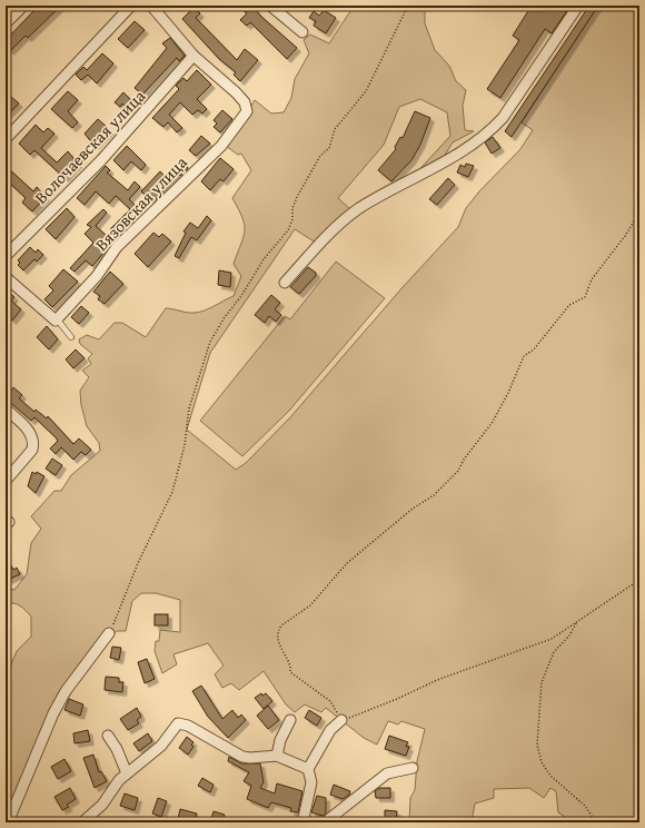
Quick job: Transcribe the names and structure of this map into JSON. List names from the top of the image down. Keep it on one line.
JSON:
{"streets":{"street":["Волочаевская улица","Вязовская улица"]},"crossings":[["Волочаевская улица","Вязовская улица"]]}
